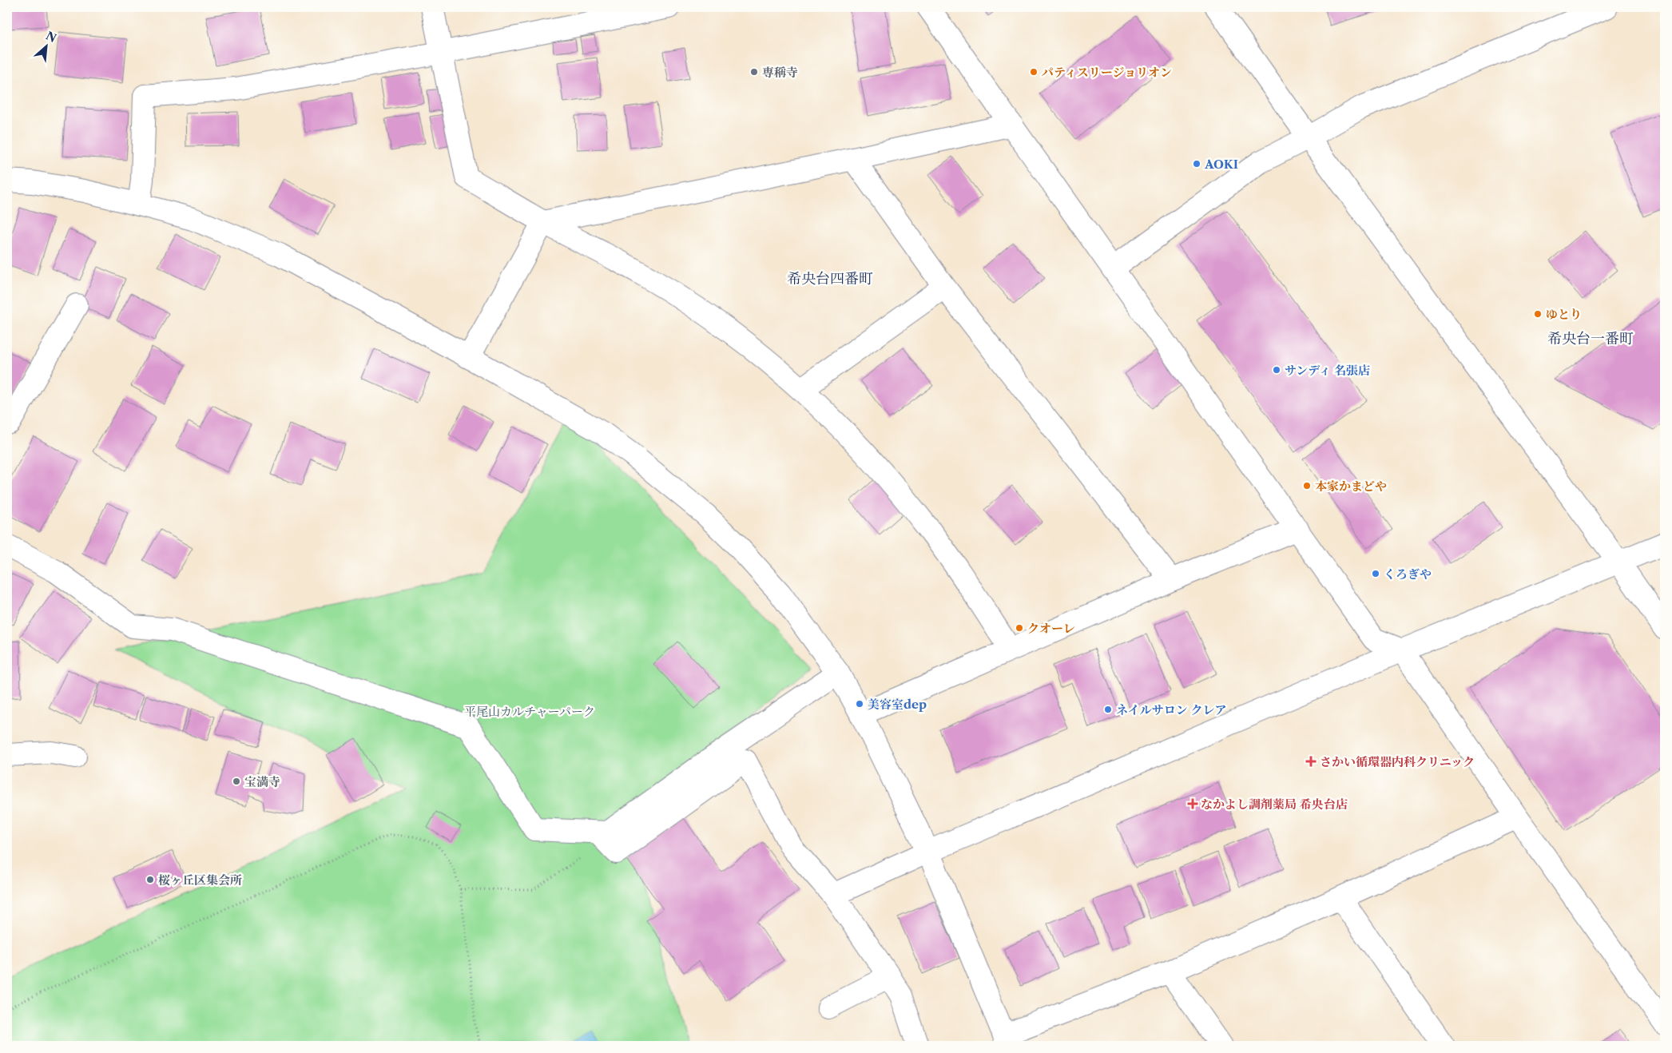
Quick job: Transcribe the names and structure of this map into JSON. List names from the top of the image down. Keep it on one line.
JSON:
{"districts":["希央台四番町","希央台一番町"],"parks":["平尾山カルチャーパーク"],"places":{"other":["専稱寺","パティスリージョリオン","AOKI","ゆとり","サンディ 名張店","本家かまどや","くろぎや","クオーレ","美容室dep","ネイルサロン クレア","宝満寺","桜ヶ丘区集会所"],"health":["さかい循環器内科クリニック","なかよし調剤薬局 希央台店"]},"north":"top right"}
